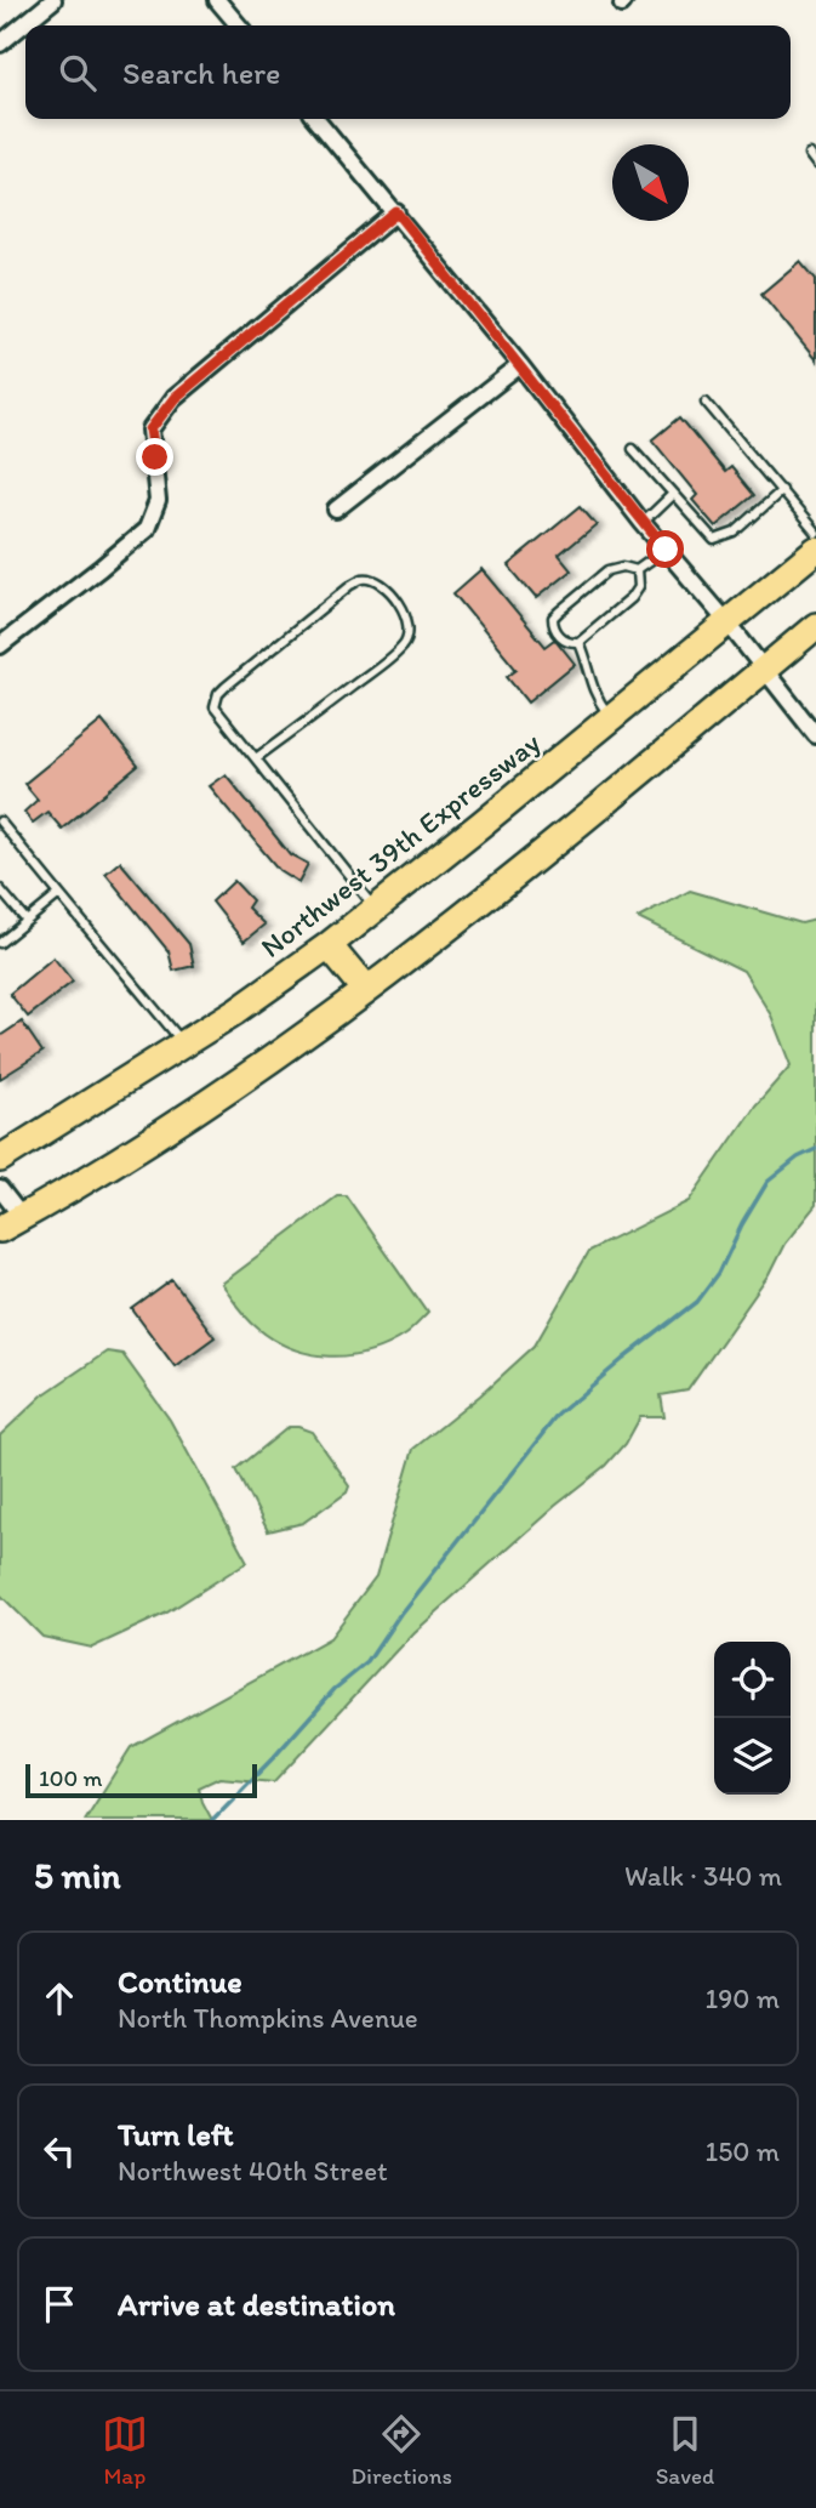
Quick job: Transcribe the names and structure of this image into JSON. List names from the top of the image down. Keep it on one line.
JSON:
{"streets":{"highway":["Northwest 39th Expressway"]},"scale_bar":"100 m","north":"bottom right","page":{"search":"Search here","scale":"100 m","heading":["5 min","Walk · 340 m"],"list":[["Continue","North Thompkins Avenue","190 m"],["Turn left","Northwest 40th Street","150 m"],"Arrive at destination"],"nav":["Map","Directions","Saved"]}}
